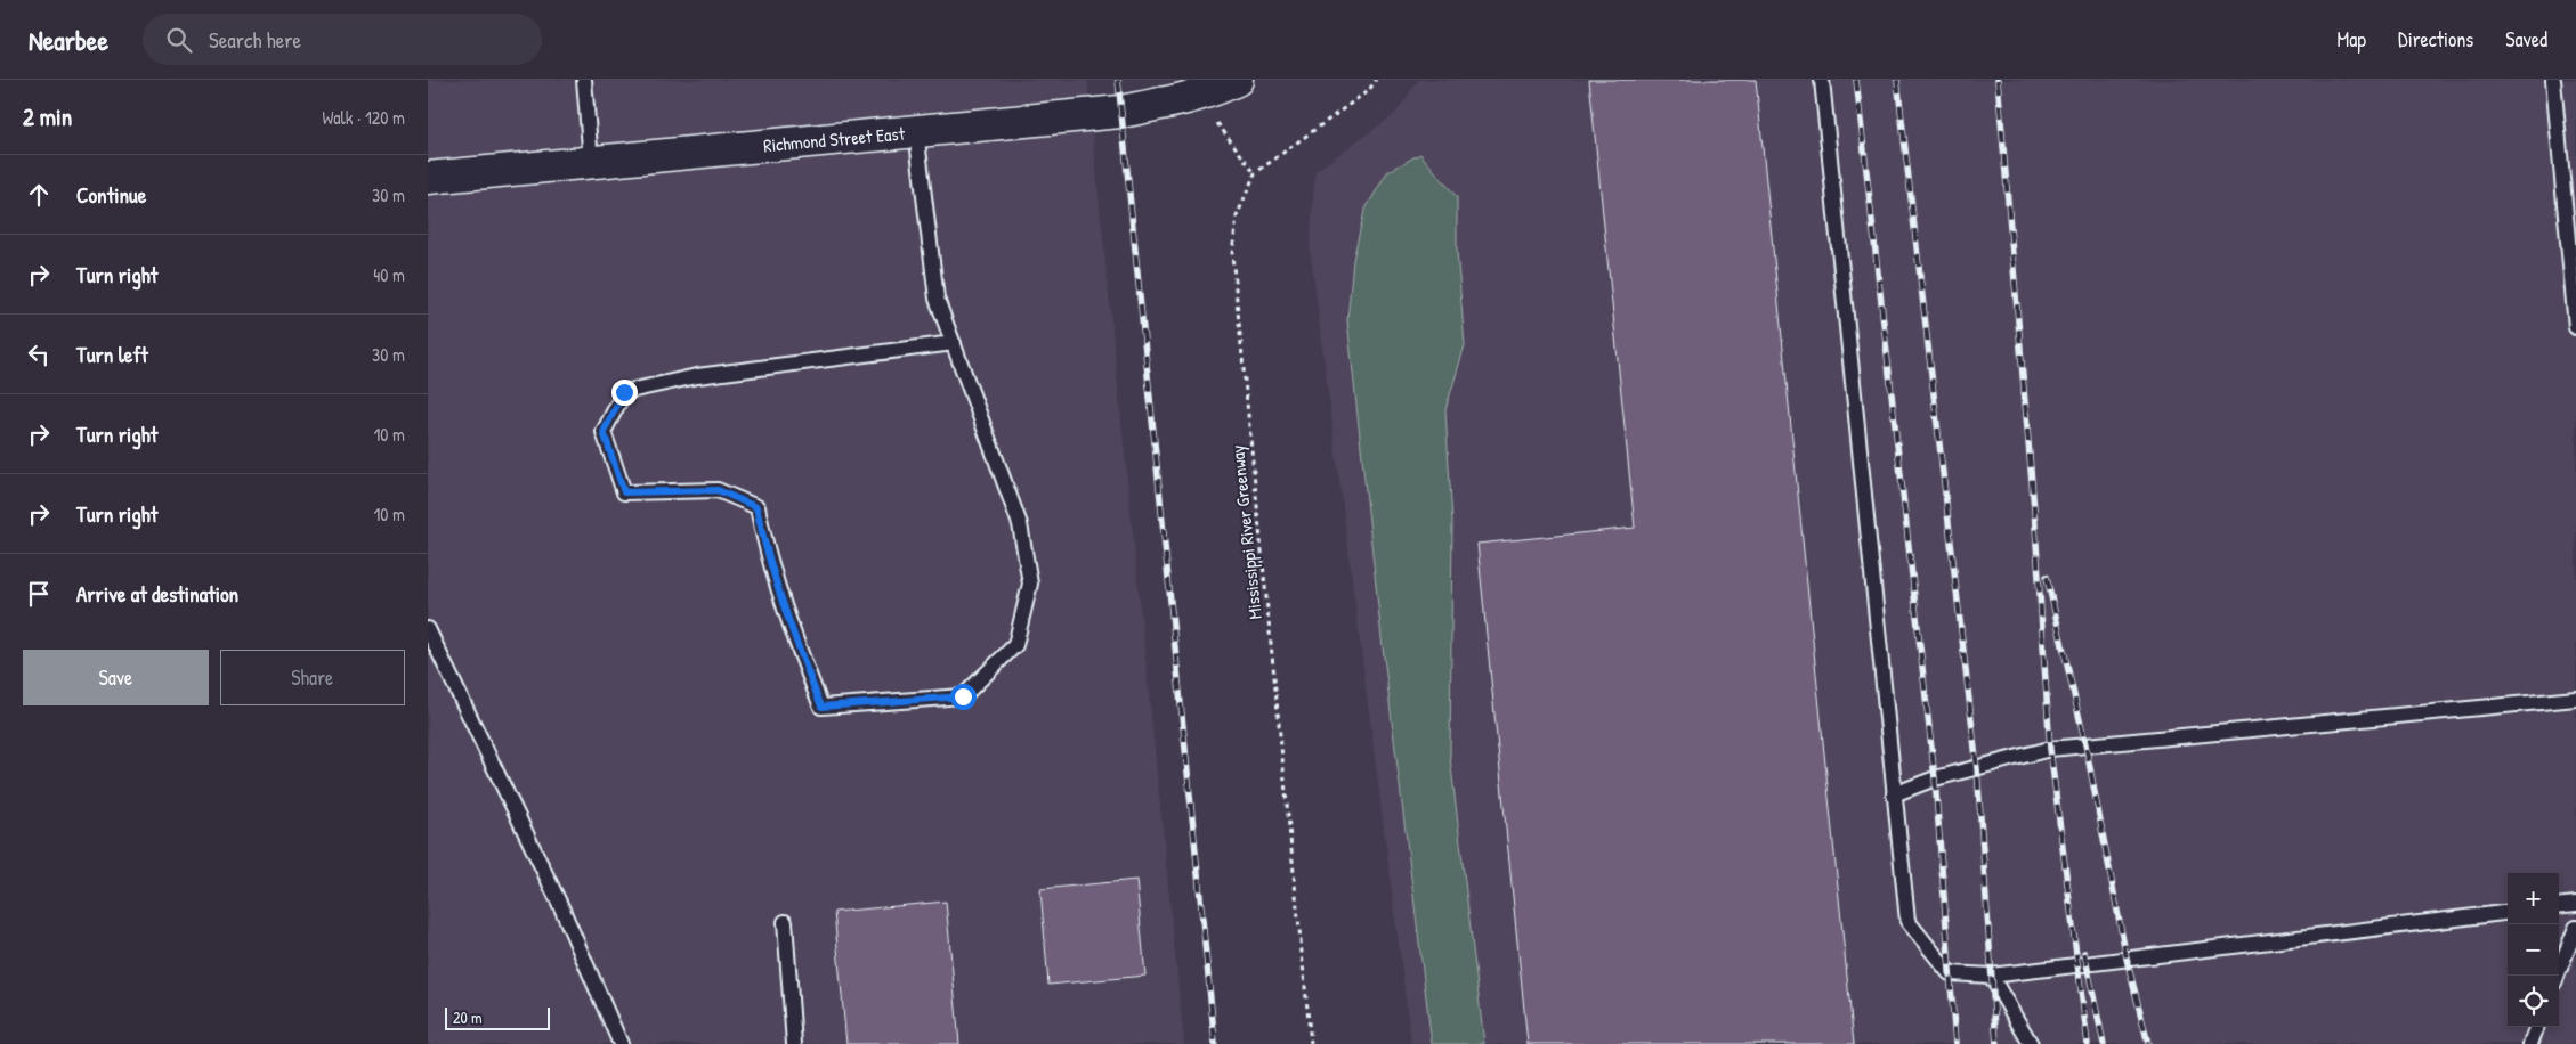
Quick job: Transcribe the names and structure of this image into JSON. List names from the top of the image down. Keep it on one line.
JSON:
{"streets":{"street":["Richmond Street East"],"path":["Mississippi River Greenway"]},"scale_bar":"20 m","page":{"header":"Nearbee","search":"Search here","nav":["Map","Directions","Saved"],"heading":["2 min","Walk · 120 m"],"list":[["Continue","30 m"],["Turn right","40 m"],["Turn left","30 m"],["Turn right","10 m"],["Turn right","10 m"],"Arrive at destination"],"buttons":["Save","Share"],"map_buttons":["+","−"],"scale":"20 m"}}
